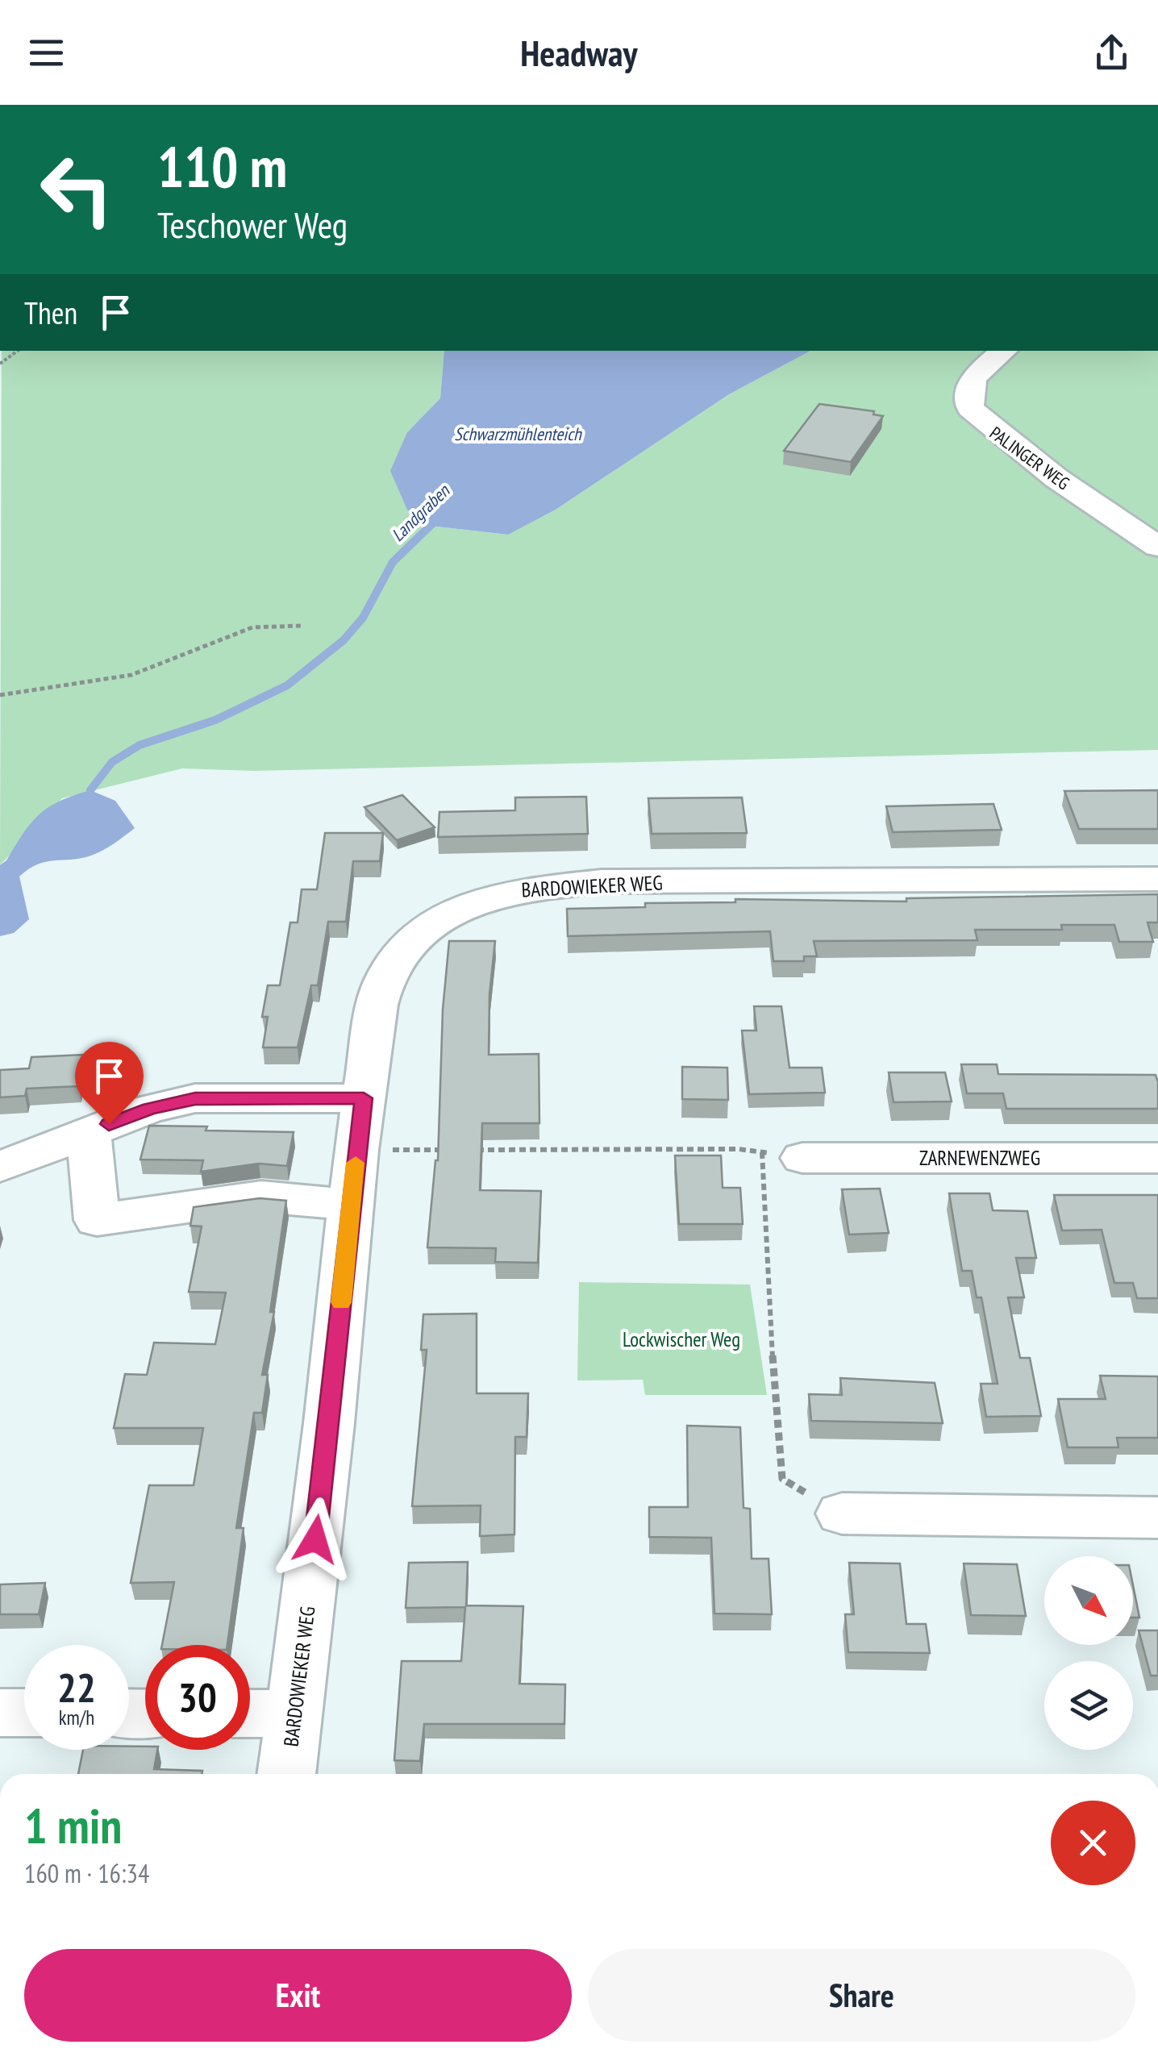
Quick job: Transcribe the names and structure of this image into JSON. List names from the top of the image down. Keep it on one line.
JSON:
{"streets":{"street":["PALINGER WEG","BARDOWIEKER WEG","ZARNEWENZWEG"]},"water":["Schwarzmühlenteich","Landgraben"],"parks":["Lockwischer Weg"],"north":"bottom right","page":{"header":"Headway","turn":["110 m","Teschower Weg"],"then":"Then","speed":"22 km/h","limit":"30","heading":["1 min","160 m · 16:34"],"buttons":["Exit","Share"]}}
